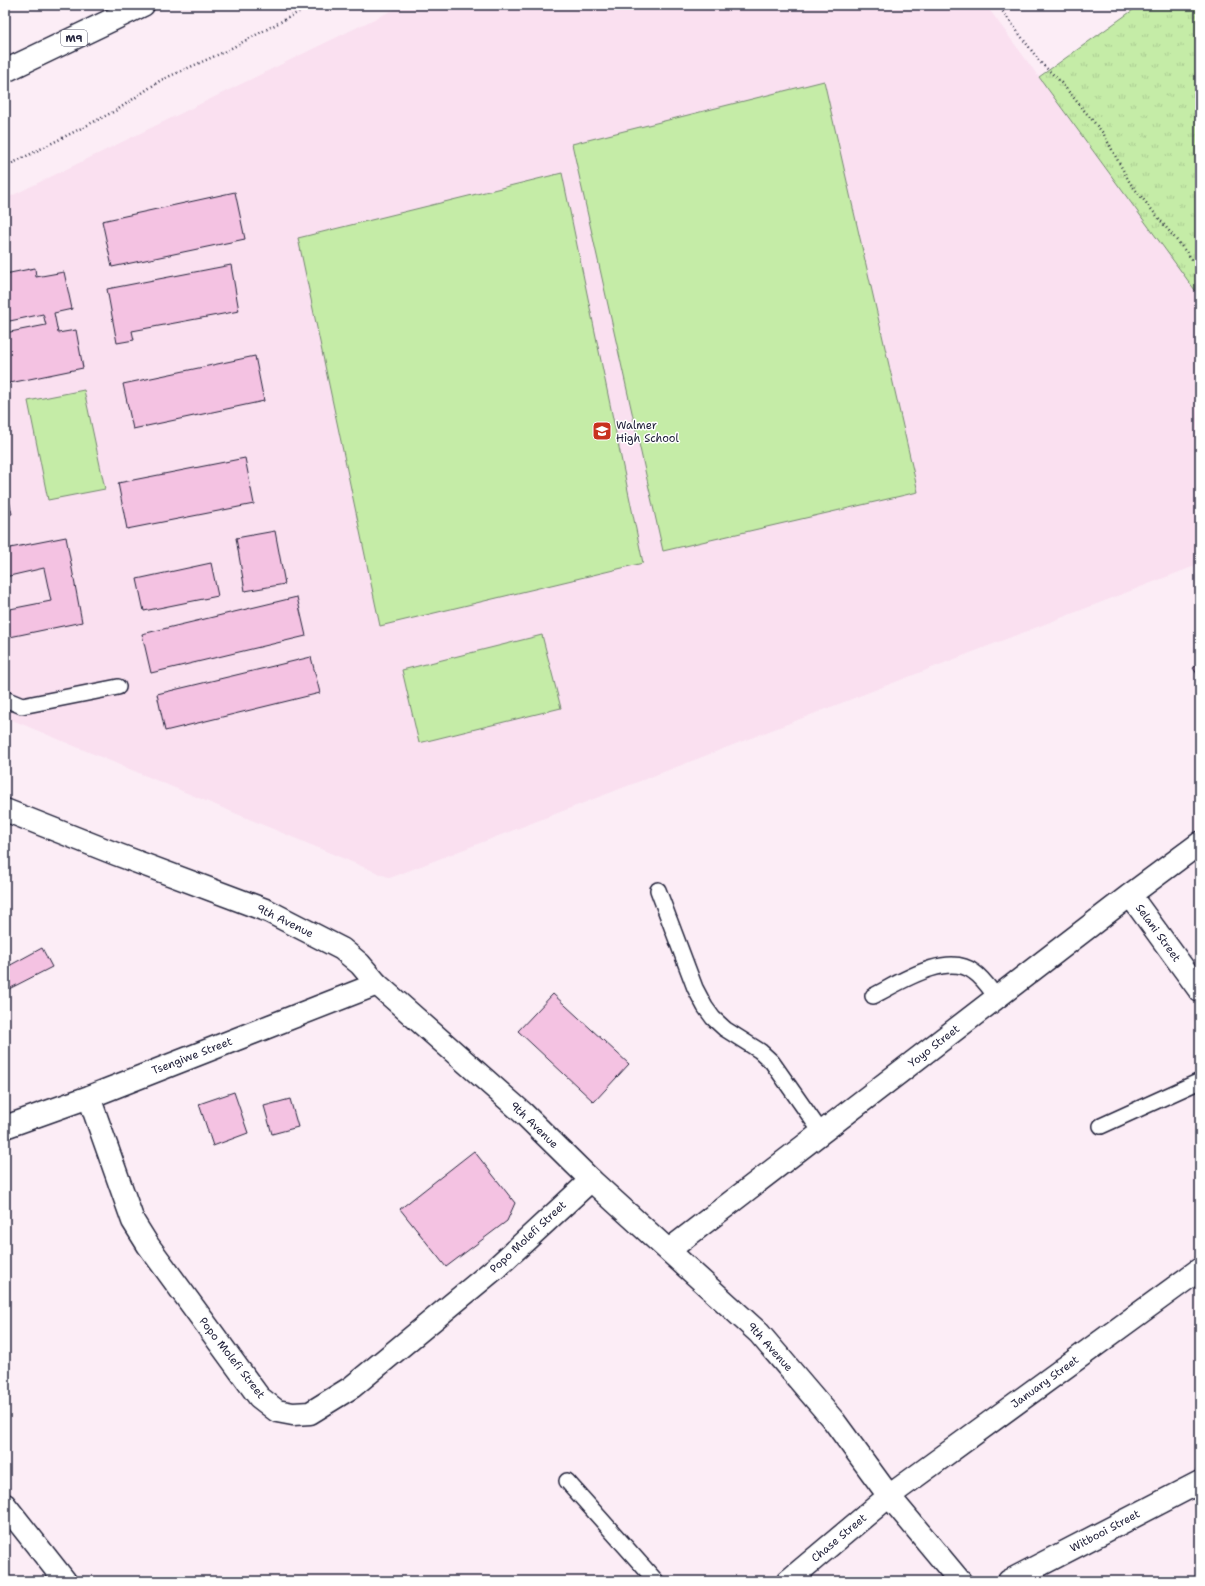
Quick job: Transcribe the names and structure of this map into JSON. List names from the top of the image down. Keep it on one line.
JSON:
{"streets":{"street":["M9","9th Avenue","Selani Street","Yoyo Street","Tsengiwe Street","Popo Molefi Street","January Street","Witbooi Street","Chase Street"]},"crossings":[["9th Avenue","Yoyo Street"],["9th Avenue","Tsengiwe Street"],["9th Avenue","Popo Molefi Street"],["9th Avenue","January Street"],["9th Avenue","Chase Street"],["Selani Street","Yoyo Street"],["Tsengiwe Street","Popo Molefi Street"],["January Street","Chase Street"]],"places":{"school or university":["Walmer High School"]}}
